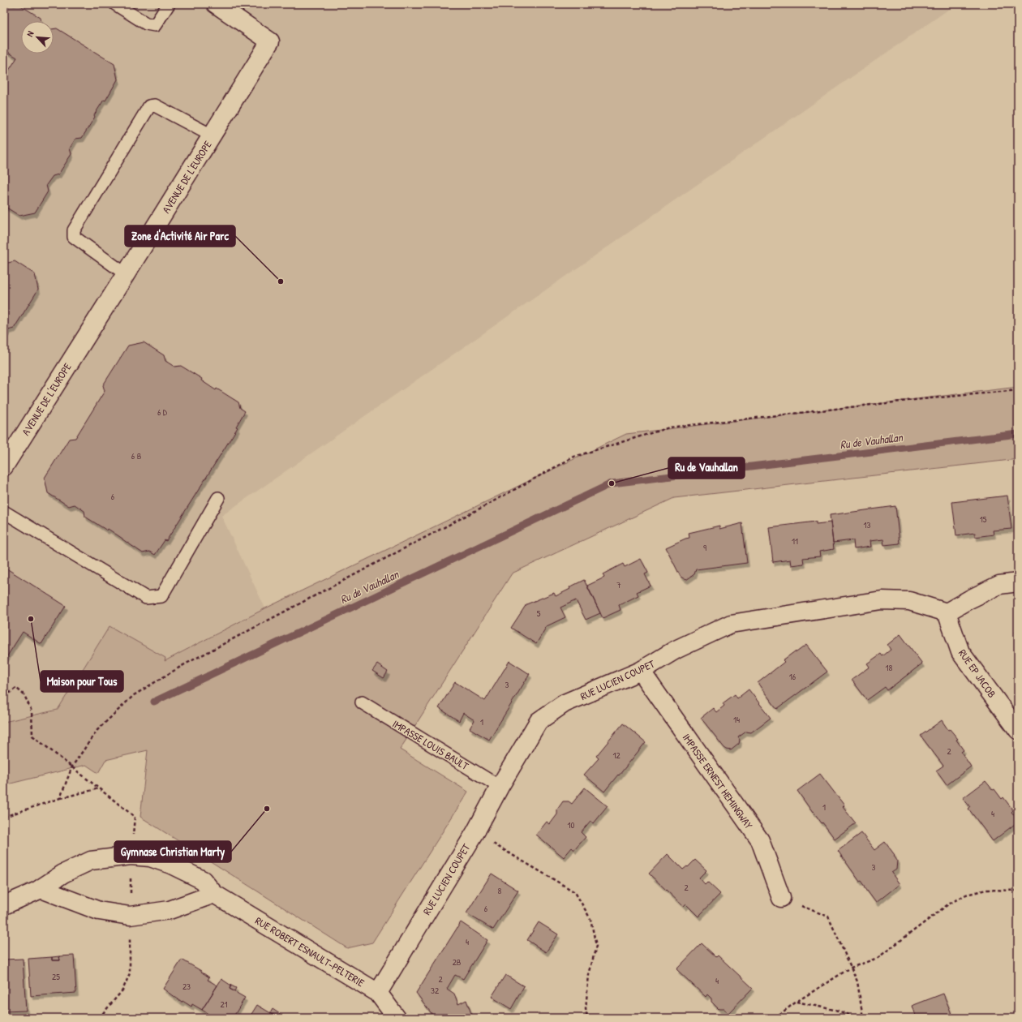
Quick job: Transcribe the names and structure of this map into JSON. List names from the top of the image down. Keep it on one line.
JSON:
{"streets":{"street":["AVENUE DE L'EUROPE","RUE EP JACOB","RUE LUCIEN COUPET","IMPASSE ERNEST HEMINGWAY","RUE ROBERT ESNAULT-PELTERIE"],"lane":["IMPASSE LOUIS BAULT"]},"crossings":[["RUE EP JACOB","RUE LUCIEN COUPET"],["RUE LUCIEN COUPET","IMPASSE LOUIS BAULT"],["RUE LUCIEN COUPET","IMPASSE ERNEST HEMINGWAY"],["RUE LUCIEN COUPET","RUE ROBERT ESNAULT-PELTERIE"]],"water":["Ru de Vauhallan"],"places":["Zone d'Activité Air Parc","Ru de Vauhallan","Maison pour Tous","Gymnase Christian Marty"],"house_numbers":["6 D","6 B","6","15","13","11","9","7","5","18","16","3","14","1","2","12","1","4","10","3","2","8","6","4","2B","25","2","4","23","32","21"],"north":"top left"}
